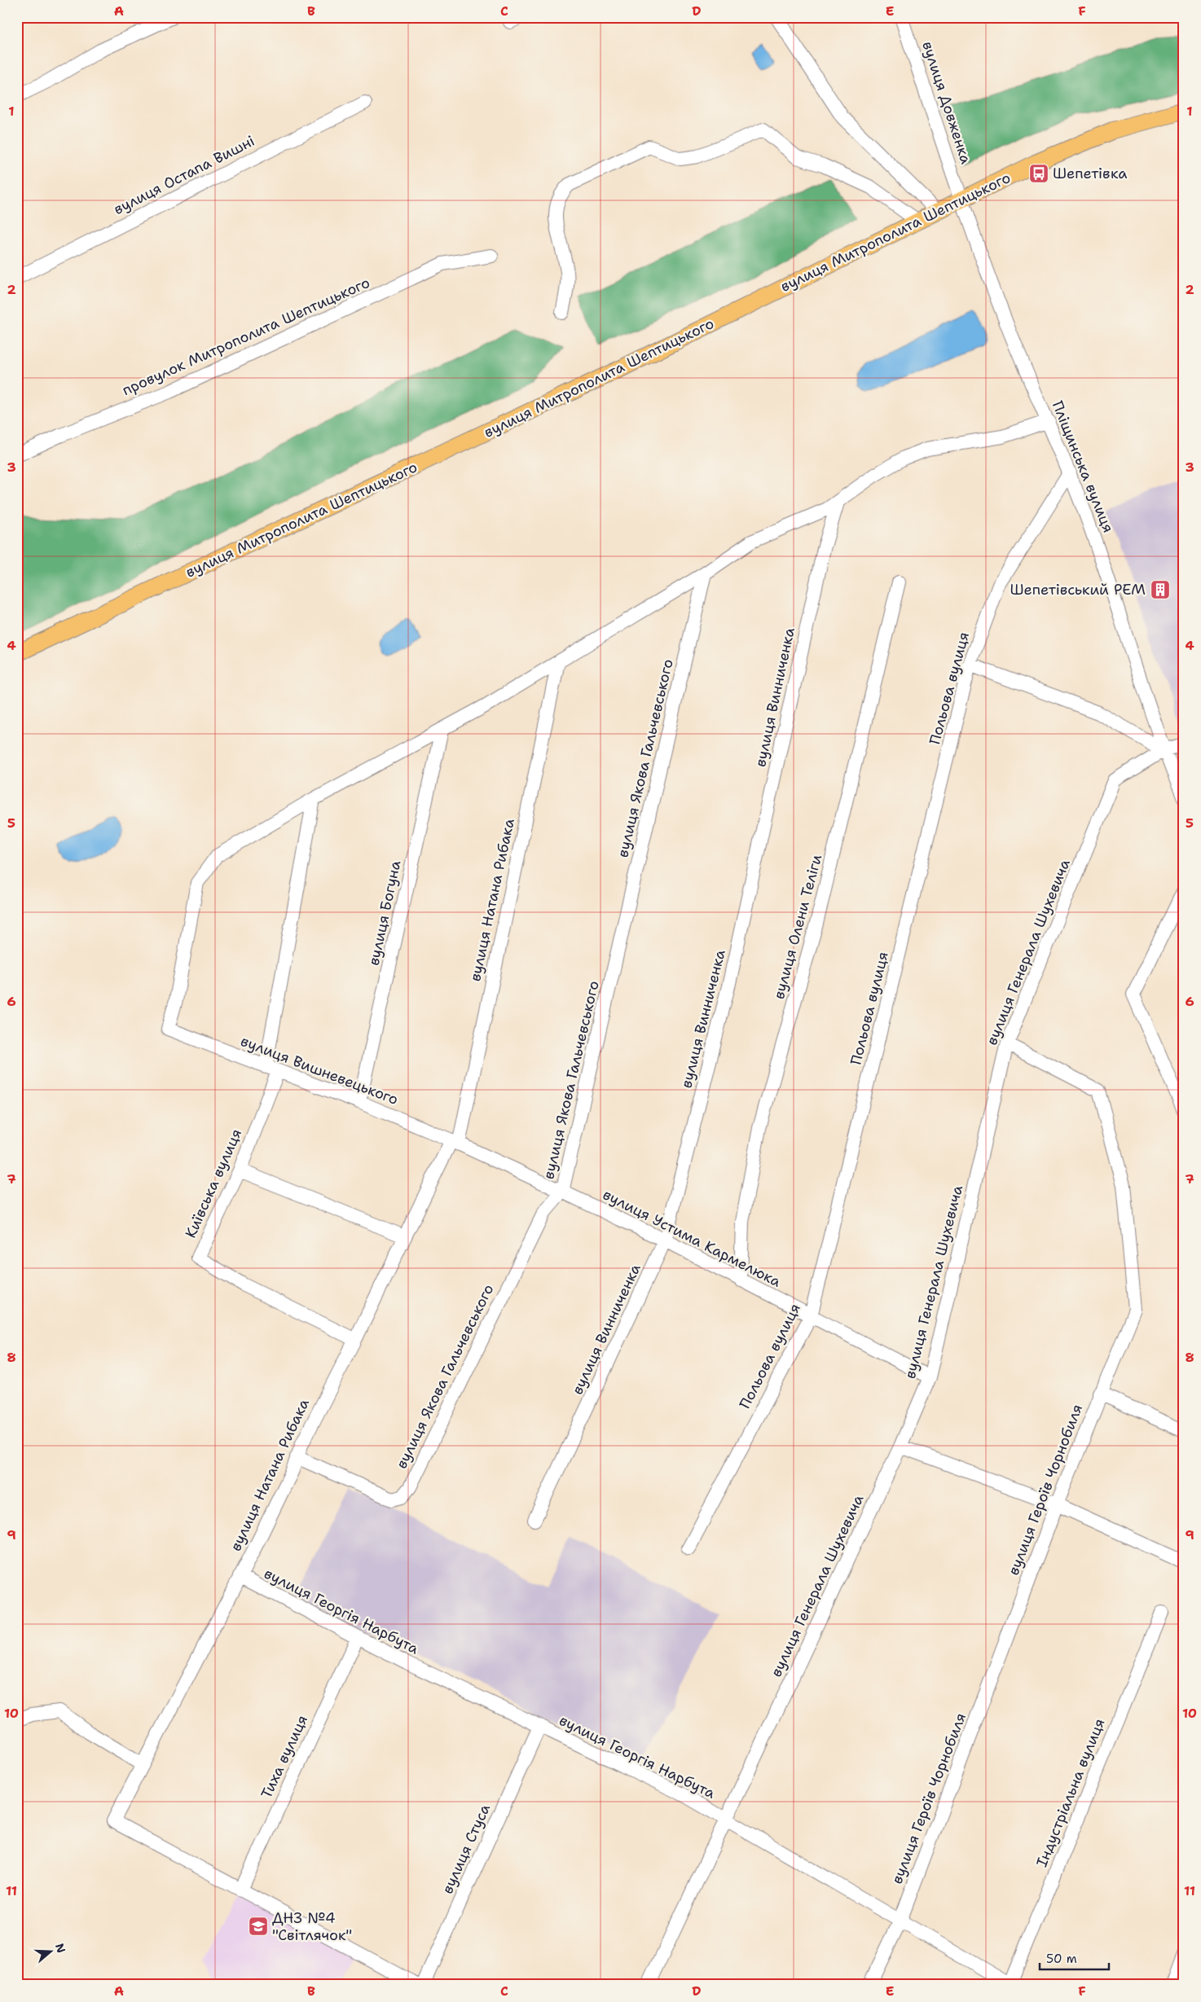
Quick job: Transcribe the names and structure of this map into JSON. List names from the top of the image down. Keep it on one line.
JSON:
{"streets":{"main road":["вулиця Митрополита Шептицького"],"street":["вулиця Довженка","вулиця Остапа Вишні","провулок Митрополита Шептицького","Пліщинська вулиця","Польова вулиця","вулиця Винниченка","вулиця Якова Гальчевського","вулиця Натана Рибака","вулиця Богуна","вулиця Олени Теліги","вулиця Генерала Шухевича","вулиця Вишневецького","Київська вулиця","вулиця Устима Кармелюка","вулиця Героїв Чорнобиля","вулиця Георгія Нарбута","Тиха вулиця","Індустріальна вулиця","вулиця Стуса"]},"crossings":[["вулиця Довженка","вулиця Митрополита Шептицького"],["вулиця Довженка","Пліщинська вулиця"],["вулиця Митрополита Шептицького","Пліщинська вулиця"],["Пліщинська вулиця","Польова вулиця"],["Пліщинська вулиця","вулиця Генерала Шухевича"],["Польова вулиця","вулиця Устима Кармелюка"],["вулиця Винниченка","вулиця Устима Кармелюка"],["вулиця Якова Гальчевського","вулиця Натана Рибака"],["вулиця Якова Гальчевського","вулиця Устима Кармелюка"],["вулиця Натана Рибака","вулиця Вишневецького"],["вулиця Натана Рибака","Київська вулиця"],["вулиця Натана Рибака","вулиця Устима Кармелюка"],["вулиця Натана Рибака","вулиця Георгія Нарбута"],["вулиця Натана Рибака","Тиха вулиця"],["вулиця Богуна","вулиця Вишневецького"],["вулиця Олени Теліги","вулиця Устима Кармелюка"],["вулиця Генерала Шухевича","вулиця Устима Кармелюка"],["вулиця Генерала Шухевича","вулиця Героїв Чорнобиля"],["вулиця Генерала Шухевича","вулиця Георгія Нарбута"],["вулиця Вишневецького","Київська вулиця"],["вулиця Вишневецького","вулиця Устима Кармелюка"],["вулиця Героїв Чорнобиля","вулиця Георгія Нарбута"],["вулиця Георгія Нарбута","Тиха вулиця"],["вулиця Георгія Нарбута","Індустріальна вулиця"],["вулиця Георгія Нарбута","вулиця Стуса"]],"places":{"bus stop":["Шепетівка"],"building":["Шепетівський РЕМ"],"school or university":["ДНЗ №4 \"Світлячок\""]},"scale_bar":"50 m","north":"right","grid":{"columns":["A","B","C","D","E","F"],"rows":["1","2","3","4","5","6","7","8","9","10","11"]}}
